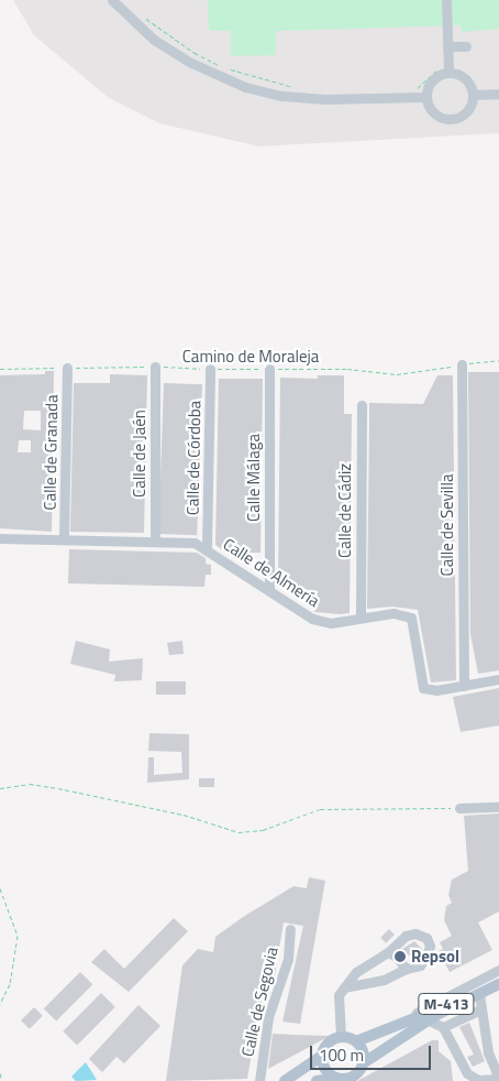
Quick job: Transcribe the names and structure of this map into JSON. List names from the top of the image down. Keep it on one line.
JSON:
{"streets":{"main road":["M-413"],"street":["Calle de Granada","Calle de Jaén","Calle de Córdoba","Calle Málaga","Calle de Cádiz","Calle de Sevilla","Calle de Almería","Calle de Segovia"],"path":["Camino de Moraleja"]},"crossings":[["Camino de Moraleja","Calle de Granada"],["Camino de Moraleja","Calle de Jaén"],["Camino de Moraleja","Calle de Córdoba"],["Camino de Moraleja","Calle Málaga"],["Camino de Moraleja","Calle de Sevilla"],["Calle de Granada","Calle de Almería"],["Calle de Jaén","Calle de Almería"],["Calle de Córdoba","Calle de Almería"],["Calle Málaga","Calle de Almería"],["Calle de Cádiz","Calle de Almería"],["Calle de Sevilla","Calle de Almería"]],"places":["Repsol"],"scale_bar":"100 m"}
